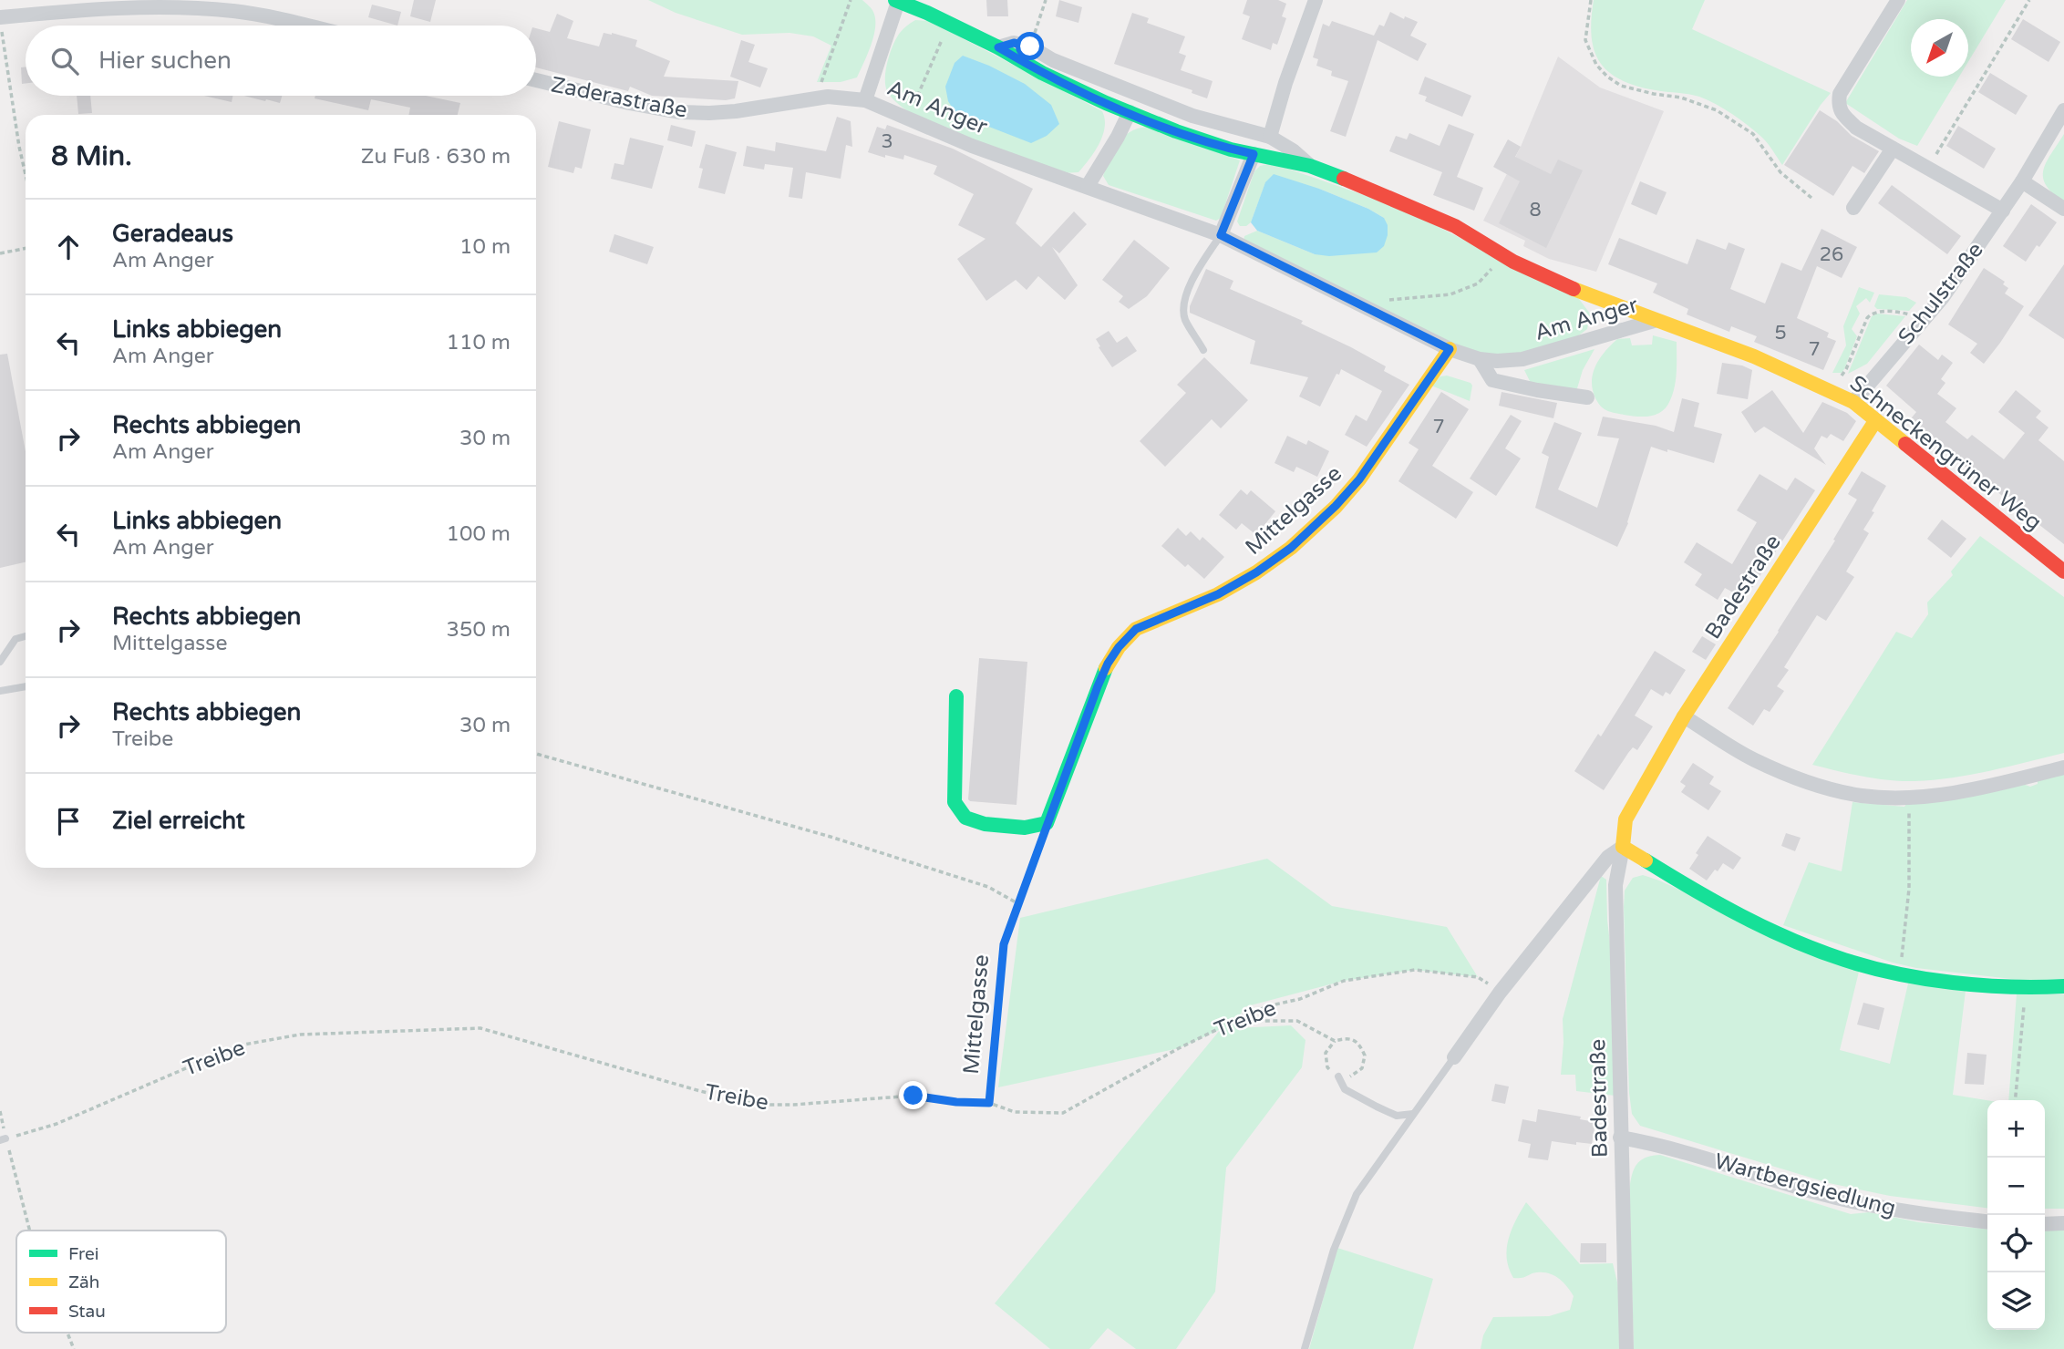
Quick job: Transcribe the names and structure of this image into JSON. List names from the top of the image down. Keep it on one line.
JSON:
{"streets":{"street":["Zaderastraße","Am Anger","Schulstraße","Schneckengrüner Weg","Mittelgasse","Badestraße","Wartbergsiedlung"],"path":["Treibe"]},"crossings":[["Zaderastraße","Am Anger"],["Am Anger","Schneckengrüner Weg"],["Am Anger","Mittelgasse"],["Schulstraße","Schneckengrüner Weg"],["Schneckengrüner Weg","Badestraße"],["Mittelgasse","Treibe"],["Badestraße","Wartbergsiedlung"]],"house_numbers":["3","8","26","5","7","7"],"legend":["Frei","Zäh","Stau"],"north":"bottom left","page":{"search":"Hier suchen","heading":["8 Min.","Zu Fuß · 630 m"],"list":[["Geradeaus","Am Anger","10 m"],["Links abbiegen","Am Anger","110 m"],["Rechts abbiegen","Am Anger","30 m"],["Links abbiegen","Am Anger","100 m"],["Rechts abbiegen","Mittelgasse","350 m"],["Rechts abbiegen","Treibe","30 m"],"Ziel erreicht"],"map_buttons":["+","−"]}}
